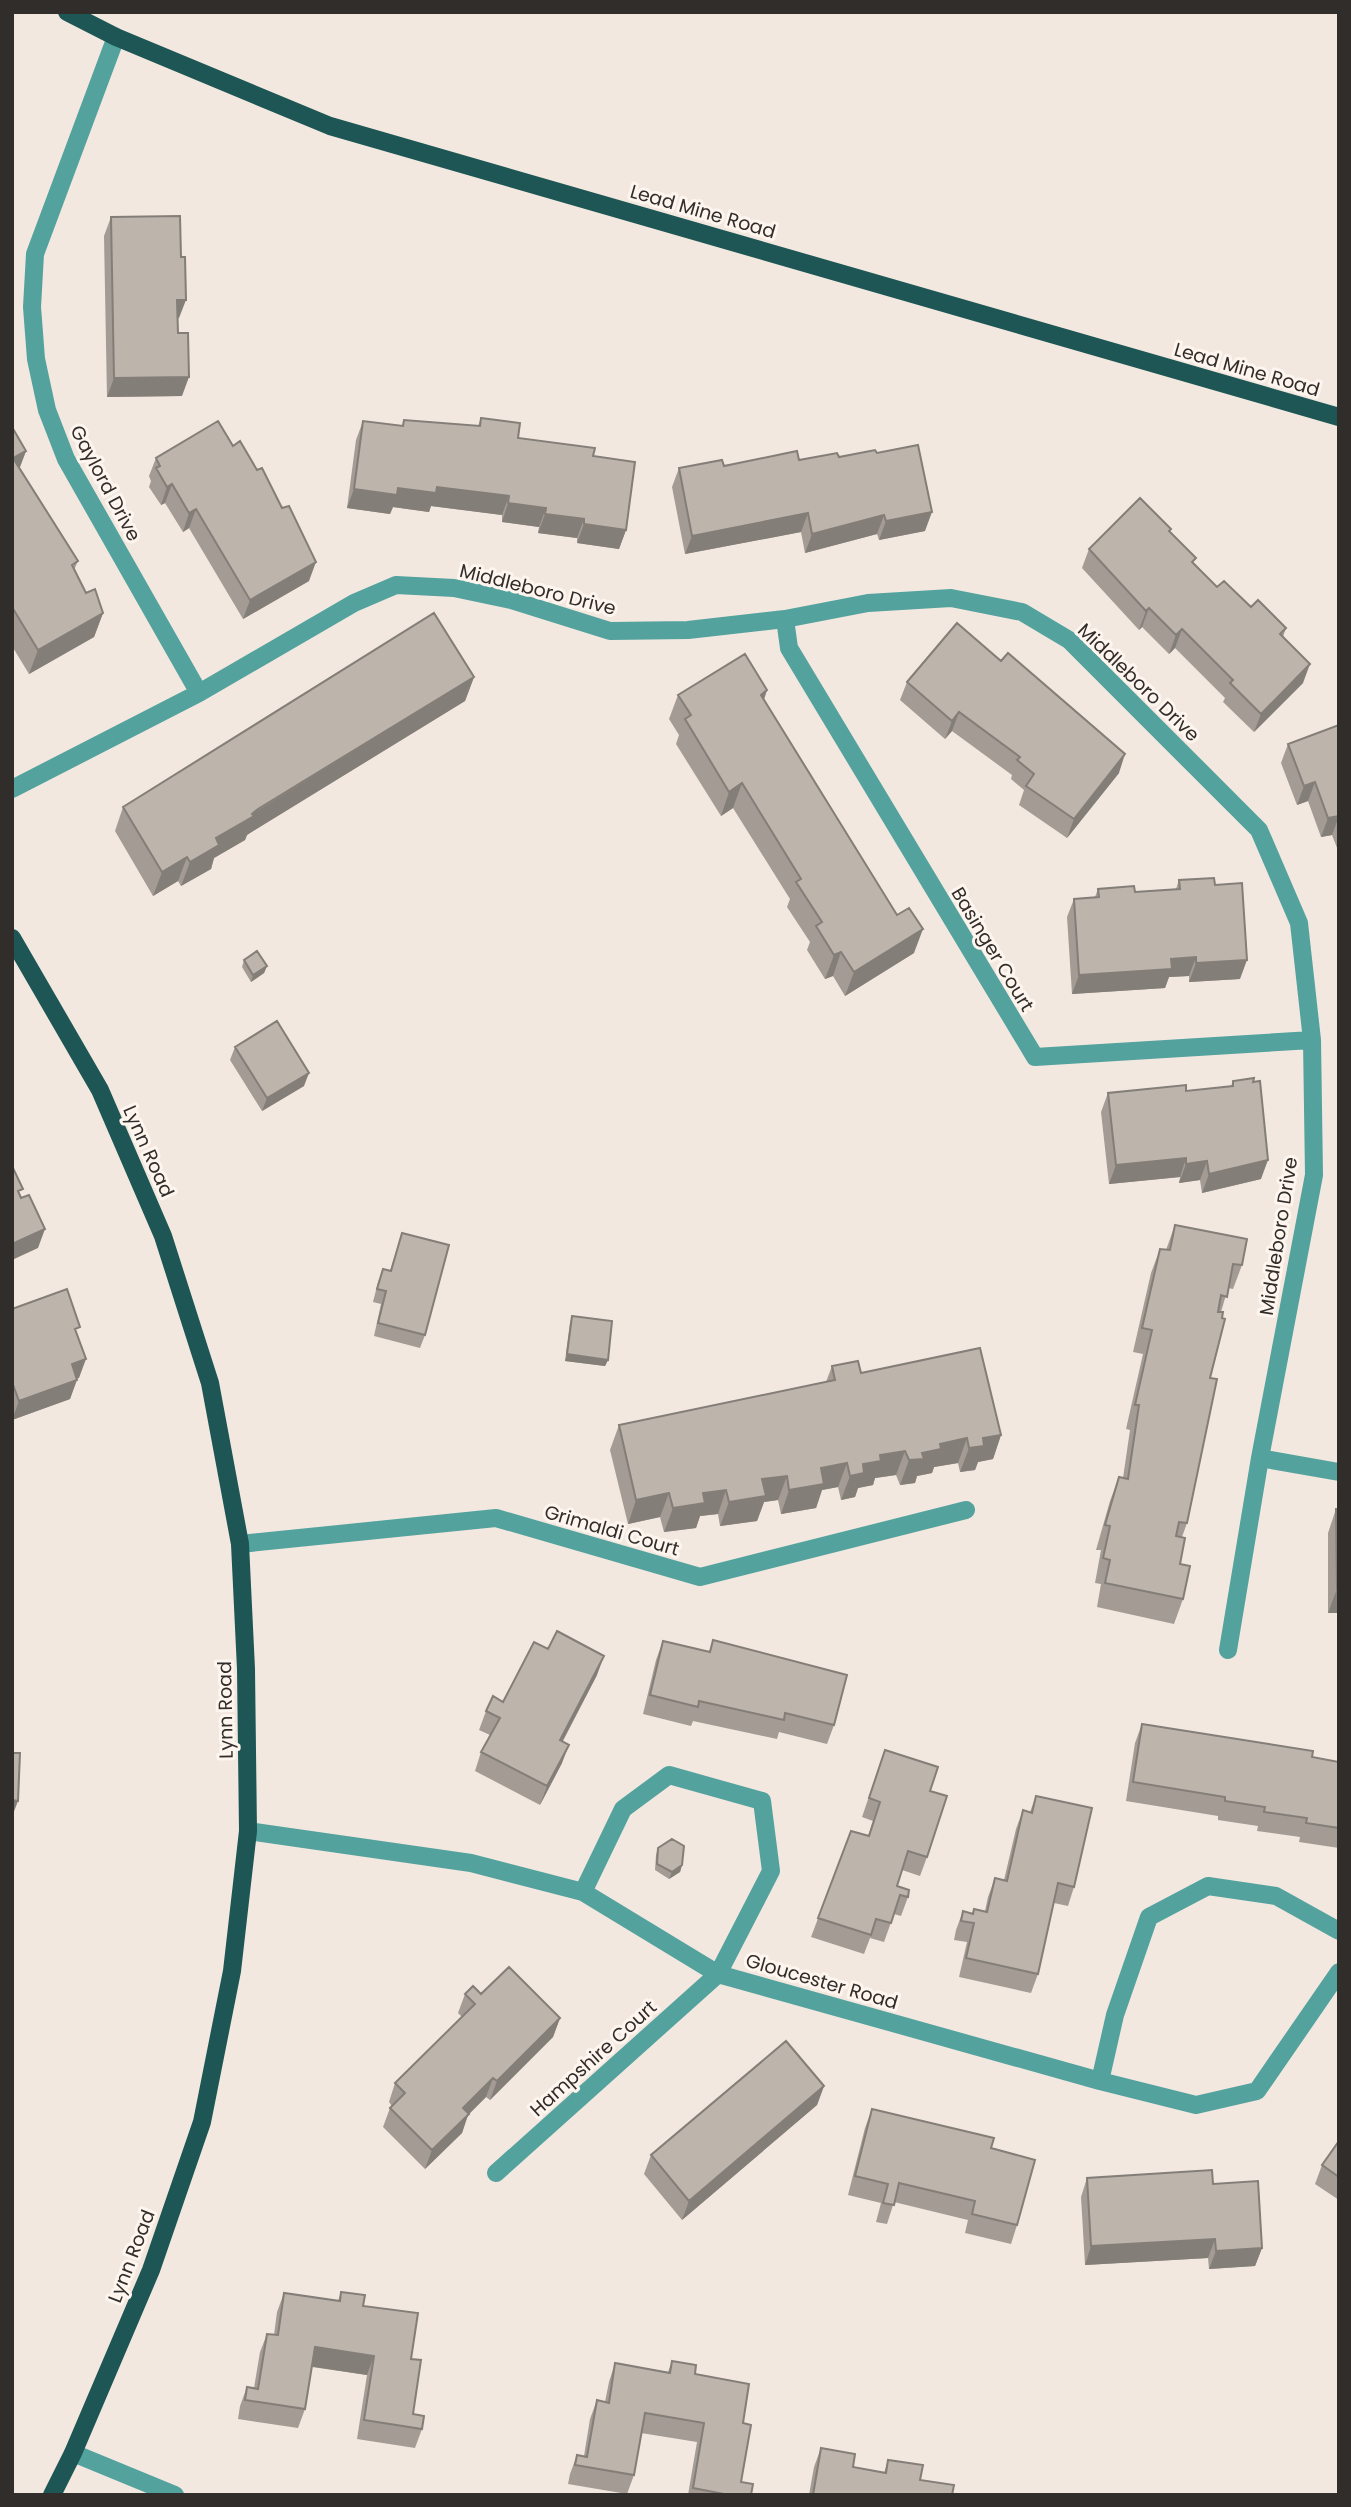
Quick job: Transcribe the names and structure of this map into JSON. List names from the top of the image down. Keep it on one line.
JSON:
{"streets":{"main road":["Lead Mine Road","Lynn Road"],"street":["Gaylord Drive","Middleboro Drive","Basinger Court","Grimaldi Court","Gloucester Road","Hampshire Court"]},"crossings":[["Lead Mine Road","Gaylord Drive"],["Gaylord Drive","Middleboro Drive"],["Middleboro Drive","Basinger Court"],["Lynn Road","Grimaldi Court"],["Lynn Road","Gloucester Road"],["Gloucester Road","Hampshire Court"]]}
